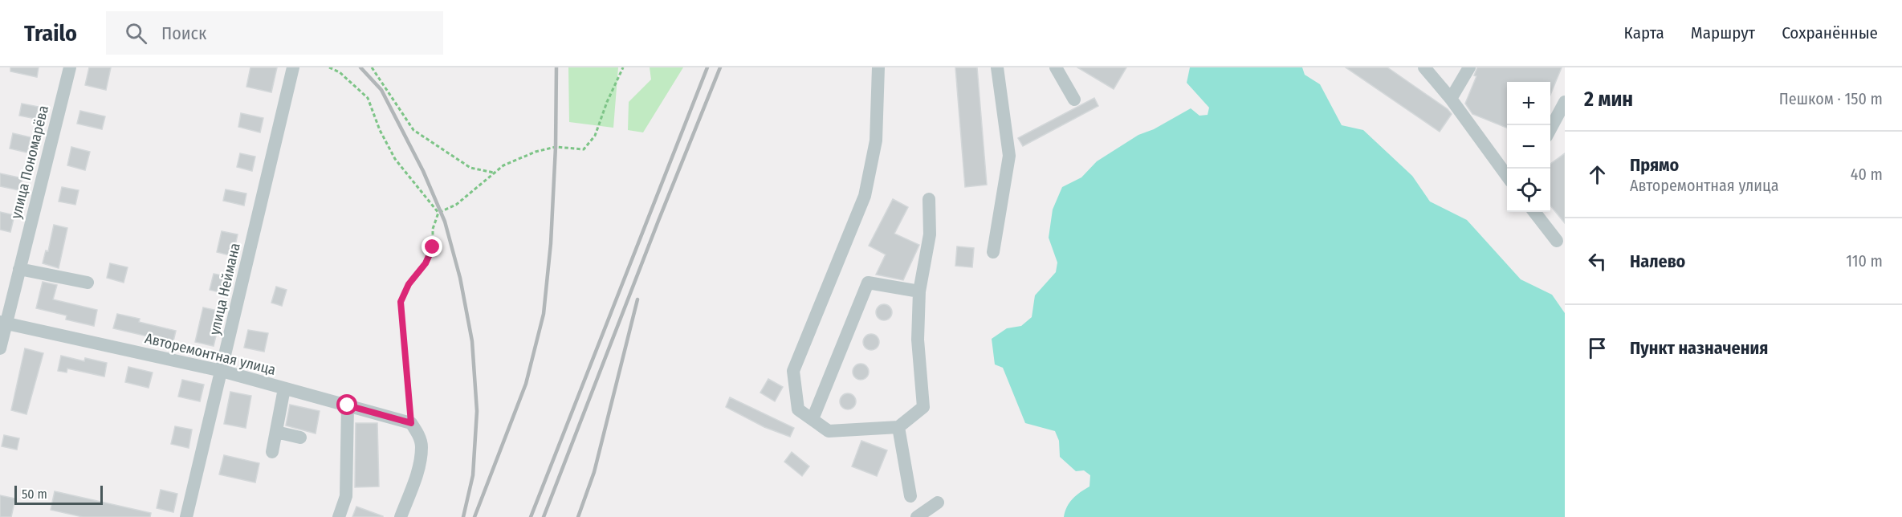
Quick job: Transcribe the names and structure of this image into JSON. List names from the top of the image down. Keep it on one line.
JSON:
{"streets":{"street":["улица Пономарёва","улица Неймана","Авторемонтная улица"]},"crossings":[["улица Пономарёва","Авторемонтная улица"],["улица Неймана","Авторемонтная улица"]],"scale_bar":"50 m","page":{"header":"Trailo","search":"Поиск","nav":["Карта","Маршрут","Сохранённые"],"heading":["2 мин","Пешком · 150 m"],"map_buttons":["+","−"],"list":[["Прямо","Авторемонтная улица","40 m"],["Налево","110 m"],"Пункт назначения"],"scale":"50 m"}}
